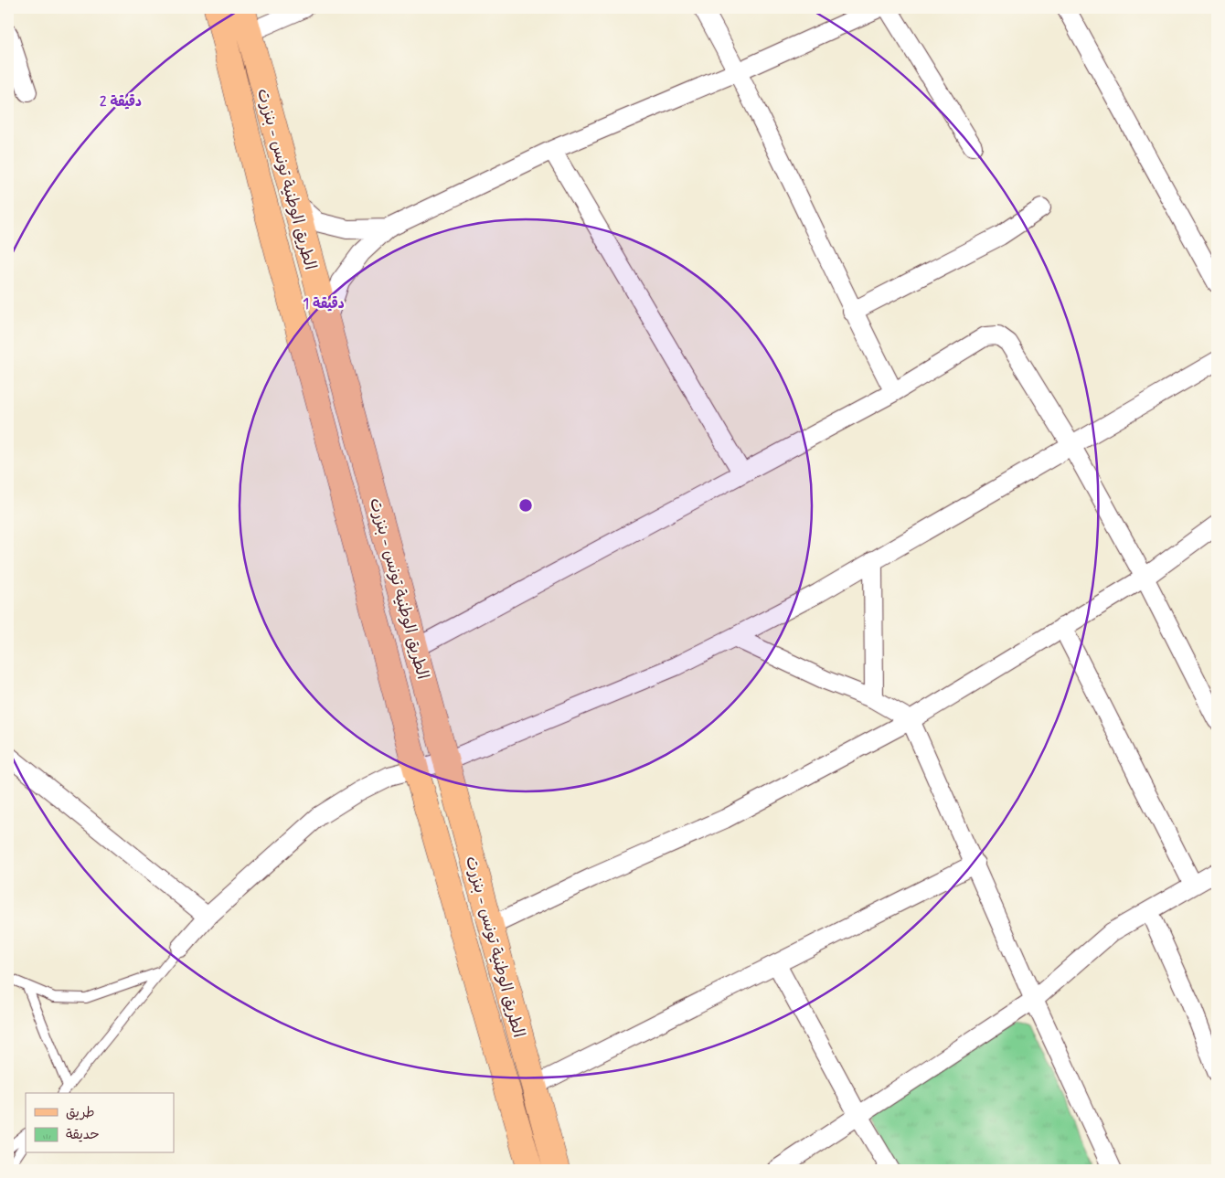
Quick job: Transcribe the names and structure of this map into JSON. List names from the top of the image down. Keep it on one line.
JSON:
{"streets":{"main road":["الطريق الوطنية تونس - بنزرت"]},"legend":["طريق","حديقة"],"rings":["2 دقيقة","1 دقيقة"]}
